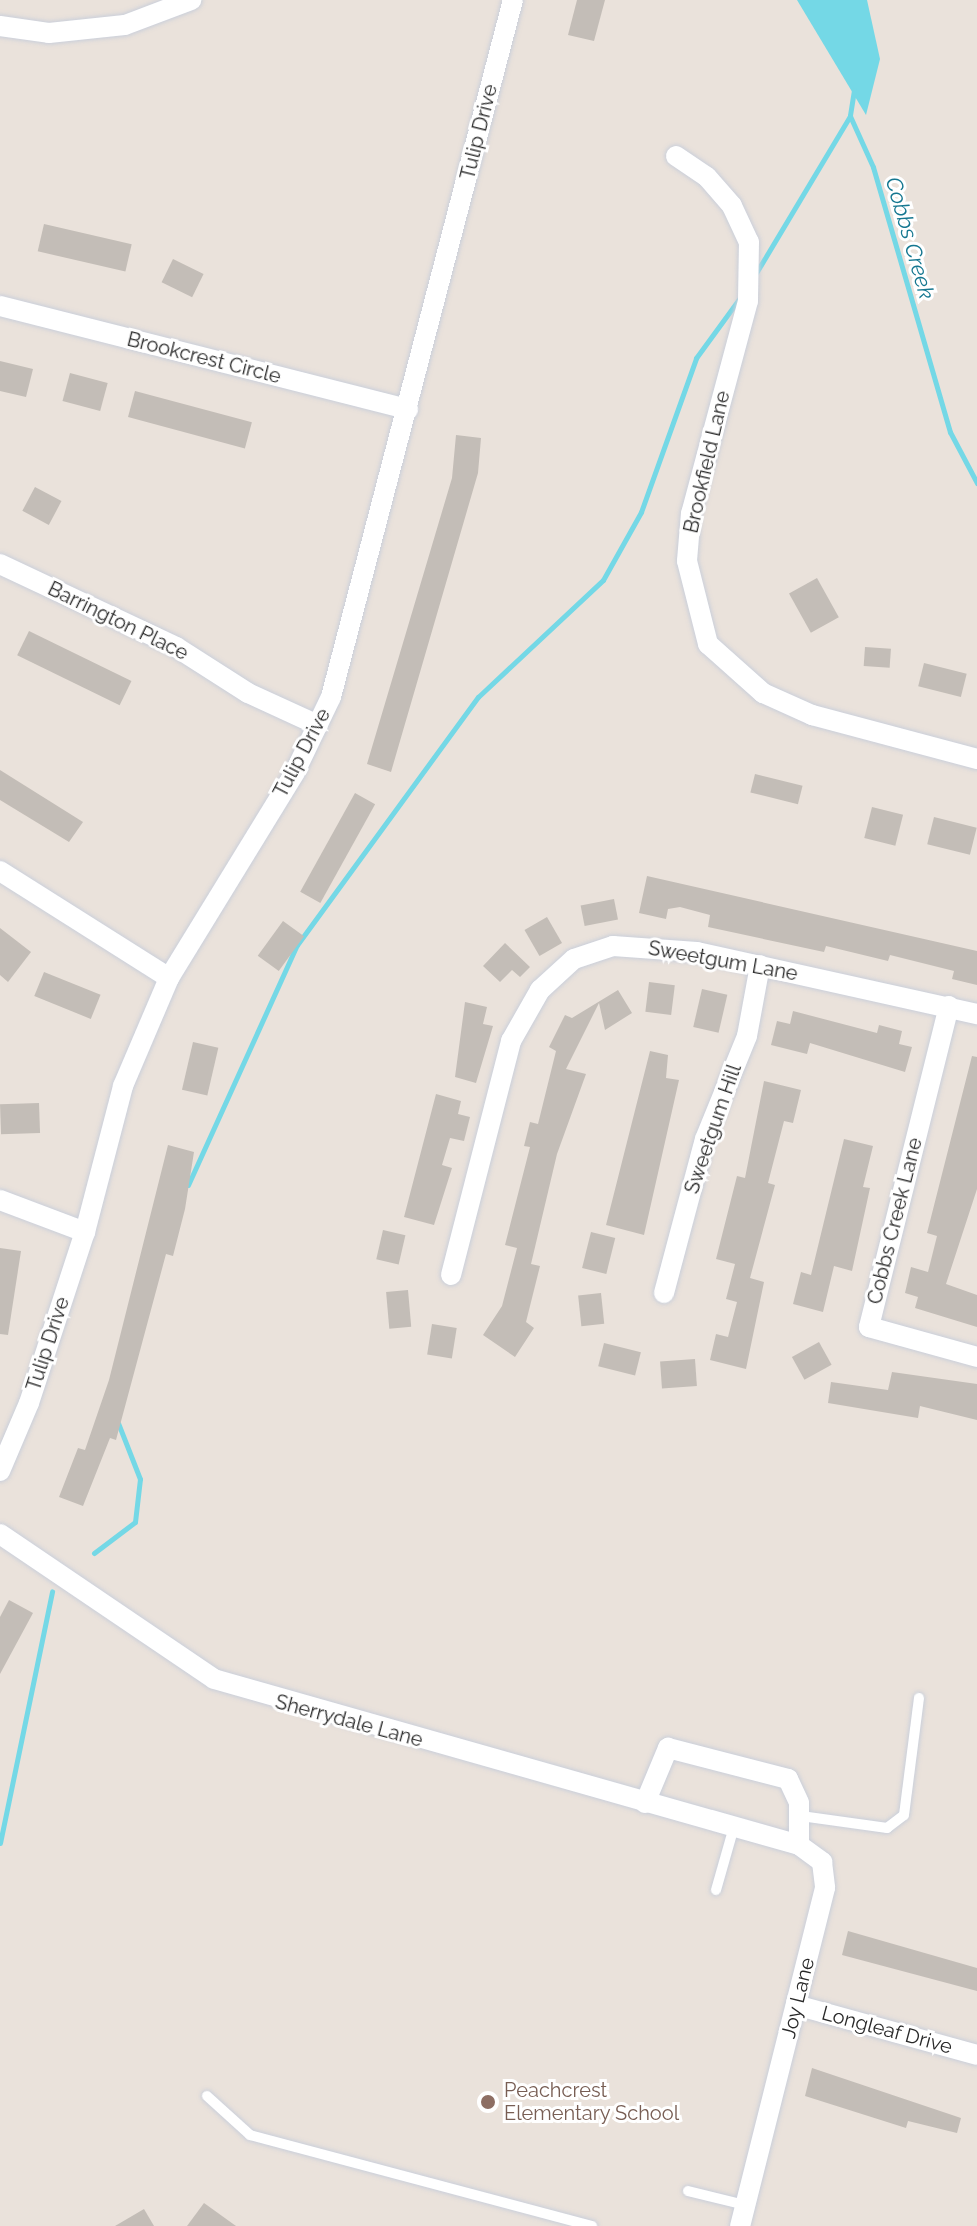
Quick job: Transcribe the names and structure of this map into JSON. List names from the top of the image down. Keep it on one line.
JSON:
{"streets":{"street":["Tulip Drive","Brookcrest Circle","Brookfield Lane","Barrington Place","Sweetgum Lane","Sweetgum Hill","Cobbs Creek Lane","Sherrydale Lane","Joy Lane","Longleaf Drive"]},"crossings":[["Tulip Drive","Brookcrest Circle"],["Tulip Drive","Barrington Place"],["Sweetgum Lane","Sweetgum Hill"],["Sweetgum Lane","Cobbs Creek Lane"],["Joy Lane","Longleaf Drive"]],"water":["Cobbs Creek"],"places":["Peachcrest Elementary School"]}
